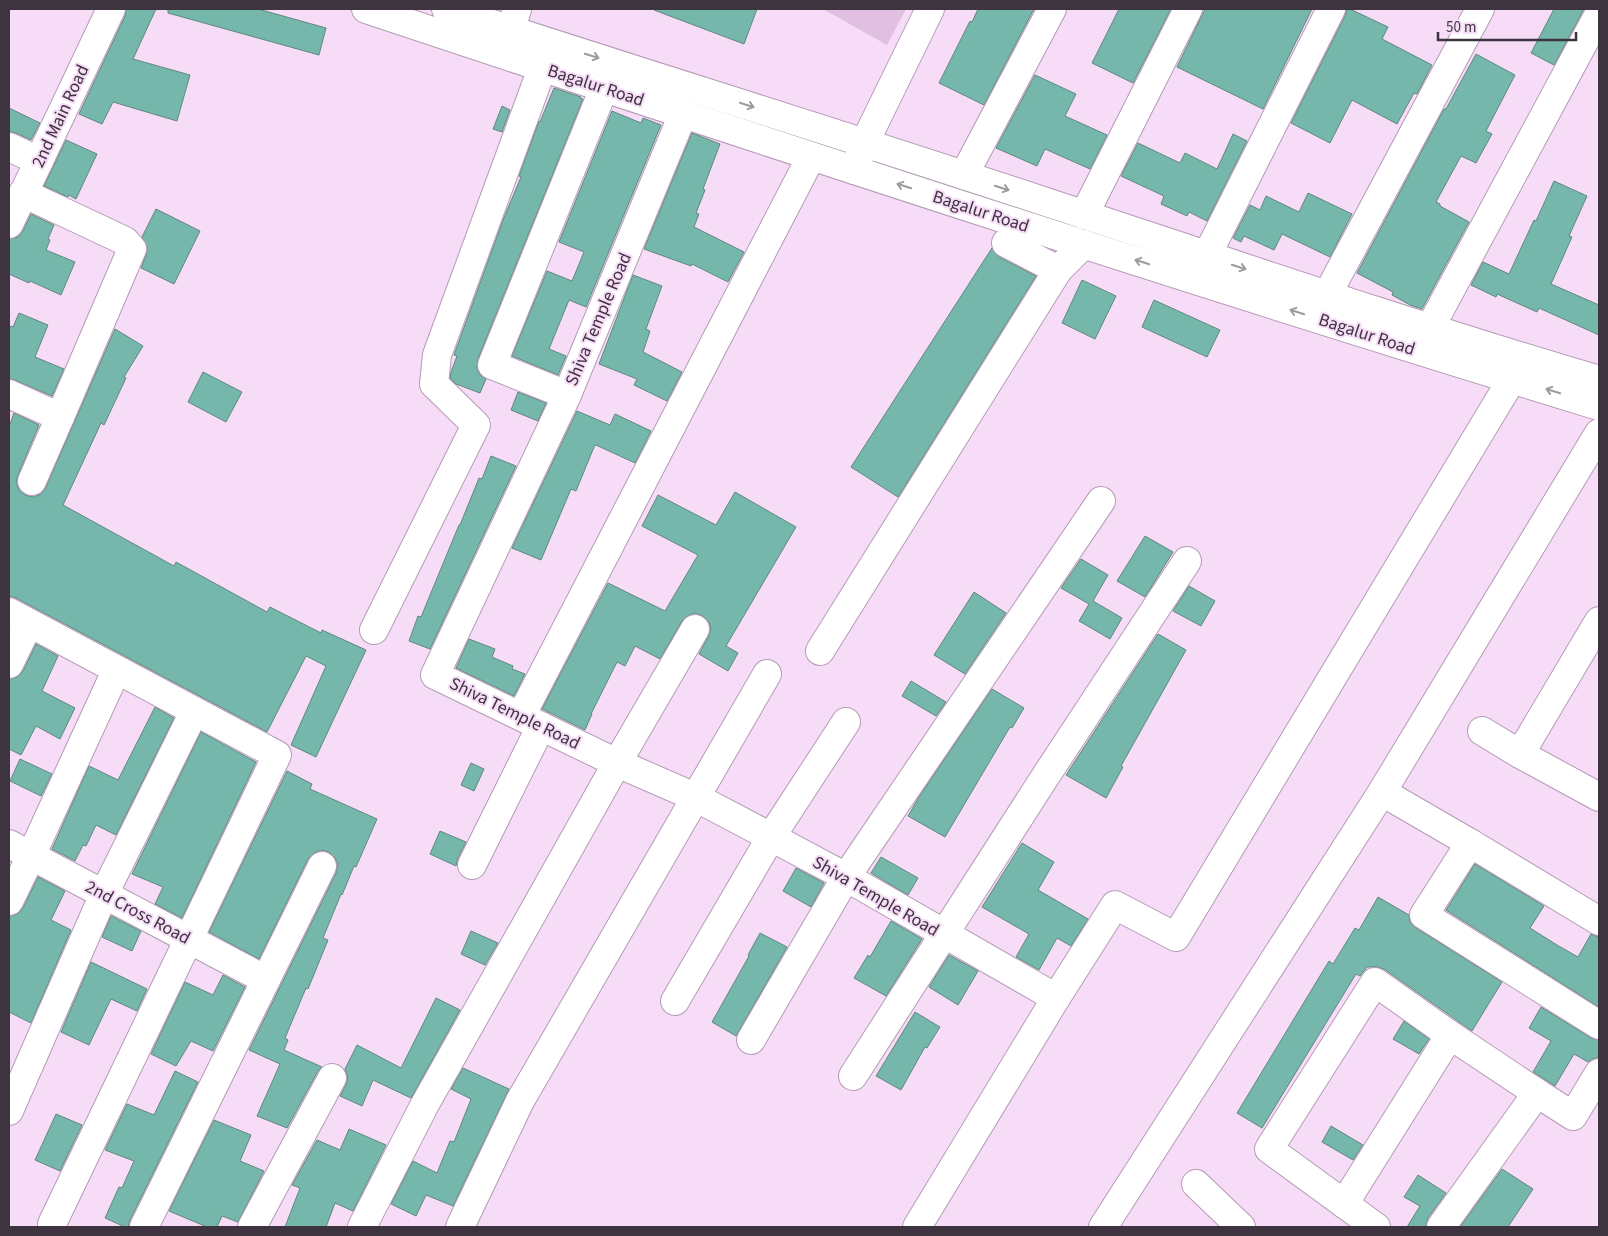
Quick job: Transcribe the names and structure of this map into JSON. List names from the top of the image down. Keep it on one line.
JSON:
{"streets":{"street":["Bagalur Road","2nd Main Road","Shiva Temple Road","2nd Cross Road"]},"crossings":[["Bagalur Road","Shiva Temple Road"]],"scale_bar":"50 m"}
